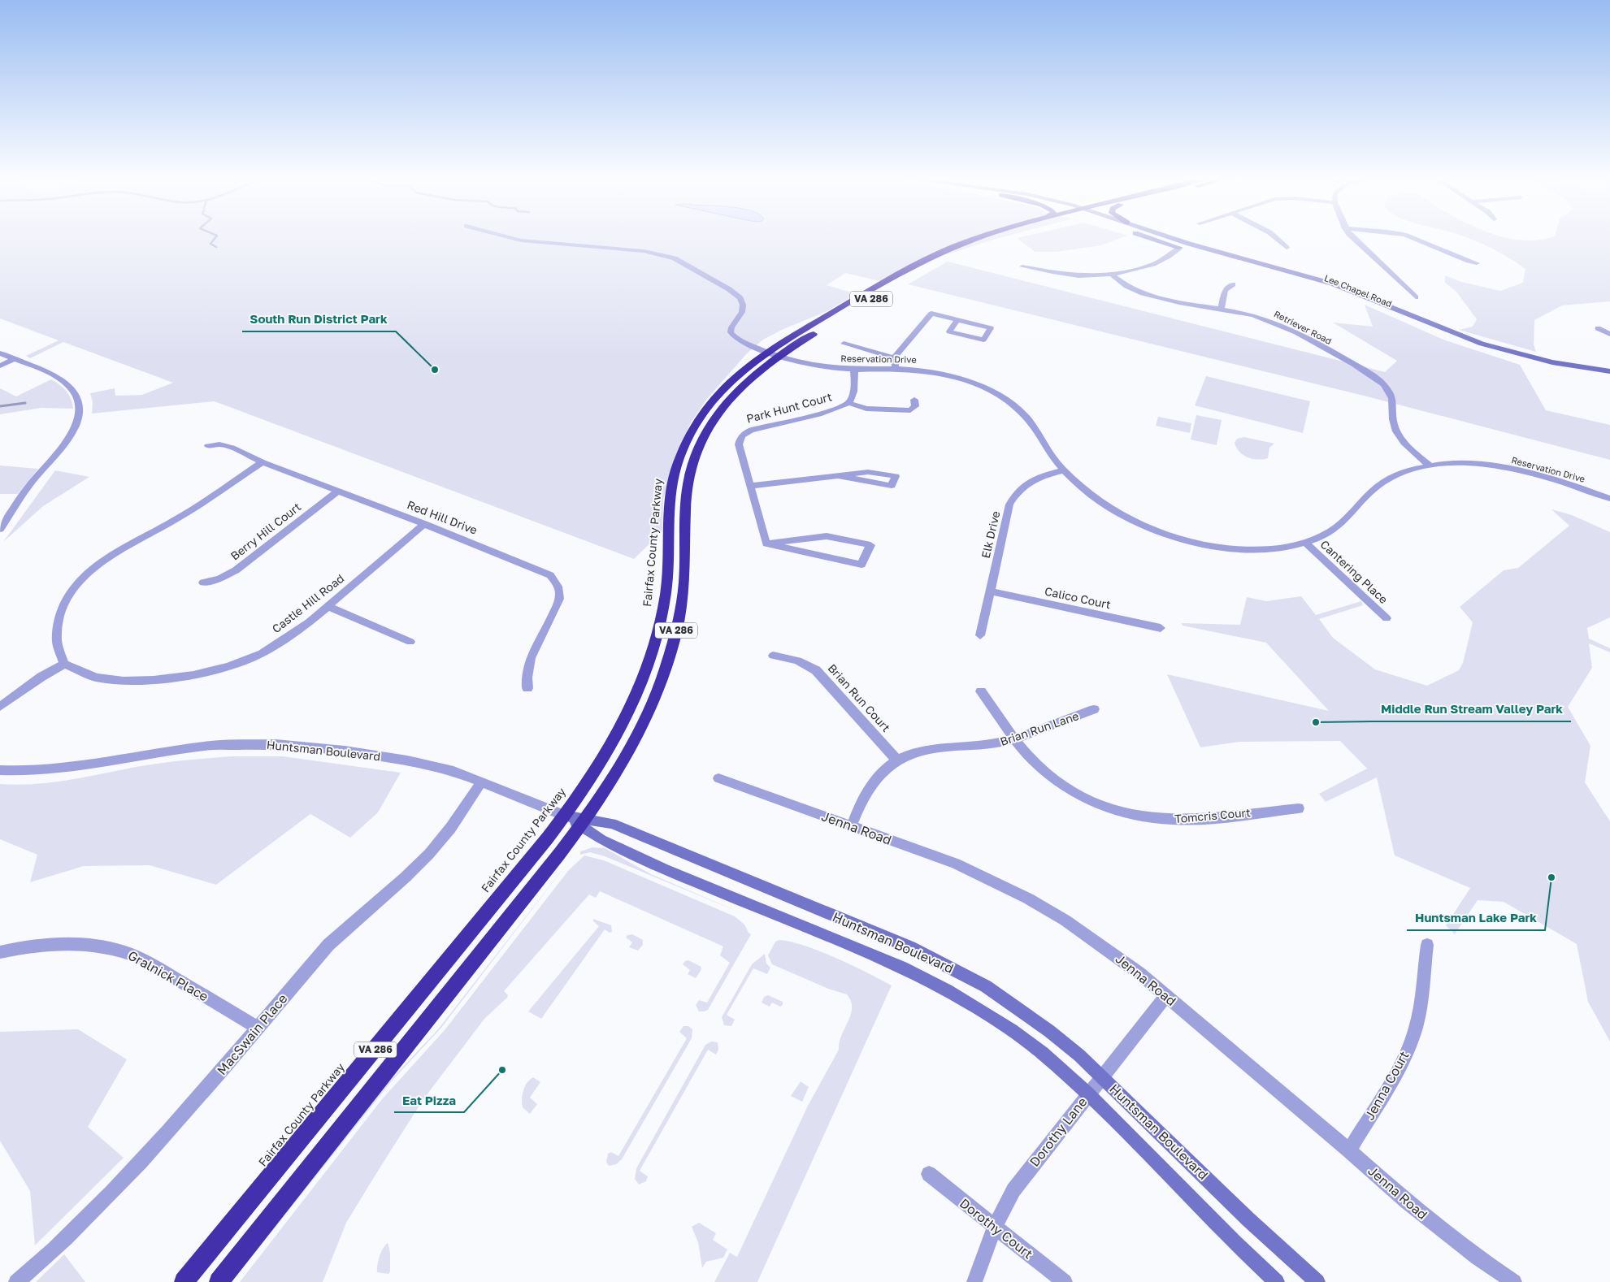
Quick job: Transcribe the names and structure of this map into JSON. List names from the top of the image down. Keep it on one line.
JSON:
{"streets":{"highway":["VA 286","Fairfax County Parkway"],"main road":["Lee Chapel Road","Huntsman Boulevard"],"street":["Retriever Road","Reservation Drive","Park Hunt Court","Red Hill Drive","Berry Hill Court","Elk Drive","Cantering Place","Calico Court","Castle Hill Road","Brian Run Court","Brian Run Lane","Tomcris Court","Jenna Road","Gralnick Place","MacSwain Place","Jenna Court","Dorothy Lane","Dorothy Court"]},"crossings":[["Retriever Road","Reservation Drive"],["Reservation Drive","Park Hunt Court"],["Reservation Drive","Elk Drive"],["Reservation Drive","Fairfax County Parkway"],["Reservation Drive","Cantering Place"],["Red Hill Drive","Berry Hill Court"],["Red Hill Drive","Castle Hill Road"],["Elk Drive","Calico Court"],["Fairfax County Parkway","Huntsman Boulevard"],["Brian Run Court","Brian Run Lane"],["Brian Run Lane","Tomcris Court"],["Brian Run Lane","Jenna Road"],["Huntsman Boulevard","MacSwain Place"],["Huntsman Boulevard","Dorothy Lane"],["Jenna Road","Jenna Court"],["Jenna Road","Dorothy Lane"],["Gralnick Place","MacSwain Place"],["Dorothy Lane","Dorothy Court"]],"places":["South Run District Park","Middle Run Stream Valley Park","Huntsman Lake Park","Eat Pizza"]}
